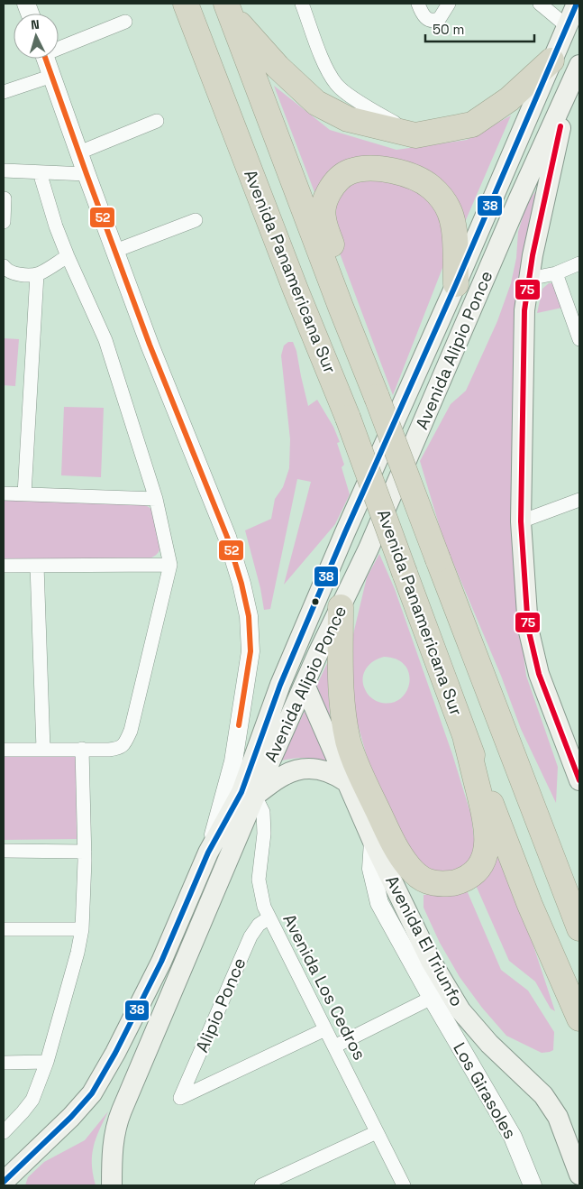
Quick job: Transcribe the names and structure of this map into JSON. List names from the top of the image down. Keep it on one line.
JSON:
{"streets":{"highway":["Avenida Panamericana Sur"],"main road":["Avenida Alipio Ponce","Avenida El Triunfo"],"street":["Avenida Los Cedros","Alipio Ponce","Los Girasoles"]},"crossings":[["Avenida Alipio Ponce","Avenida El Triunfo"],["Avenida Alipio Ponce","Avenida Los Cedros"],["Avenida Los Cedros","Alipio Ponce"]],"lines":["transit line 38","transit line 52","transit line 75"],"scale_bar":"50 m","north":"top"}
